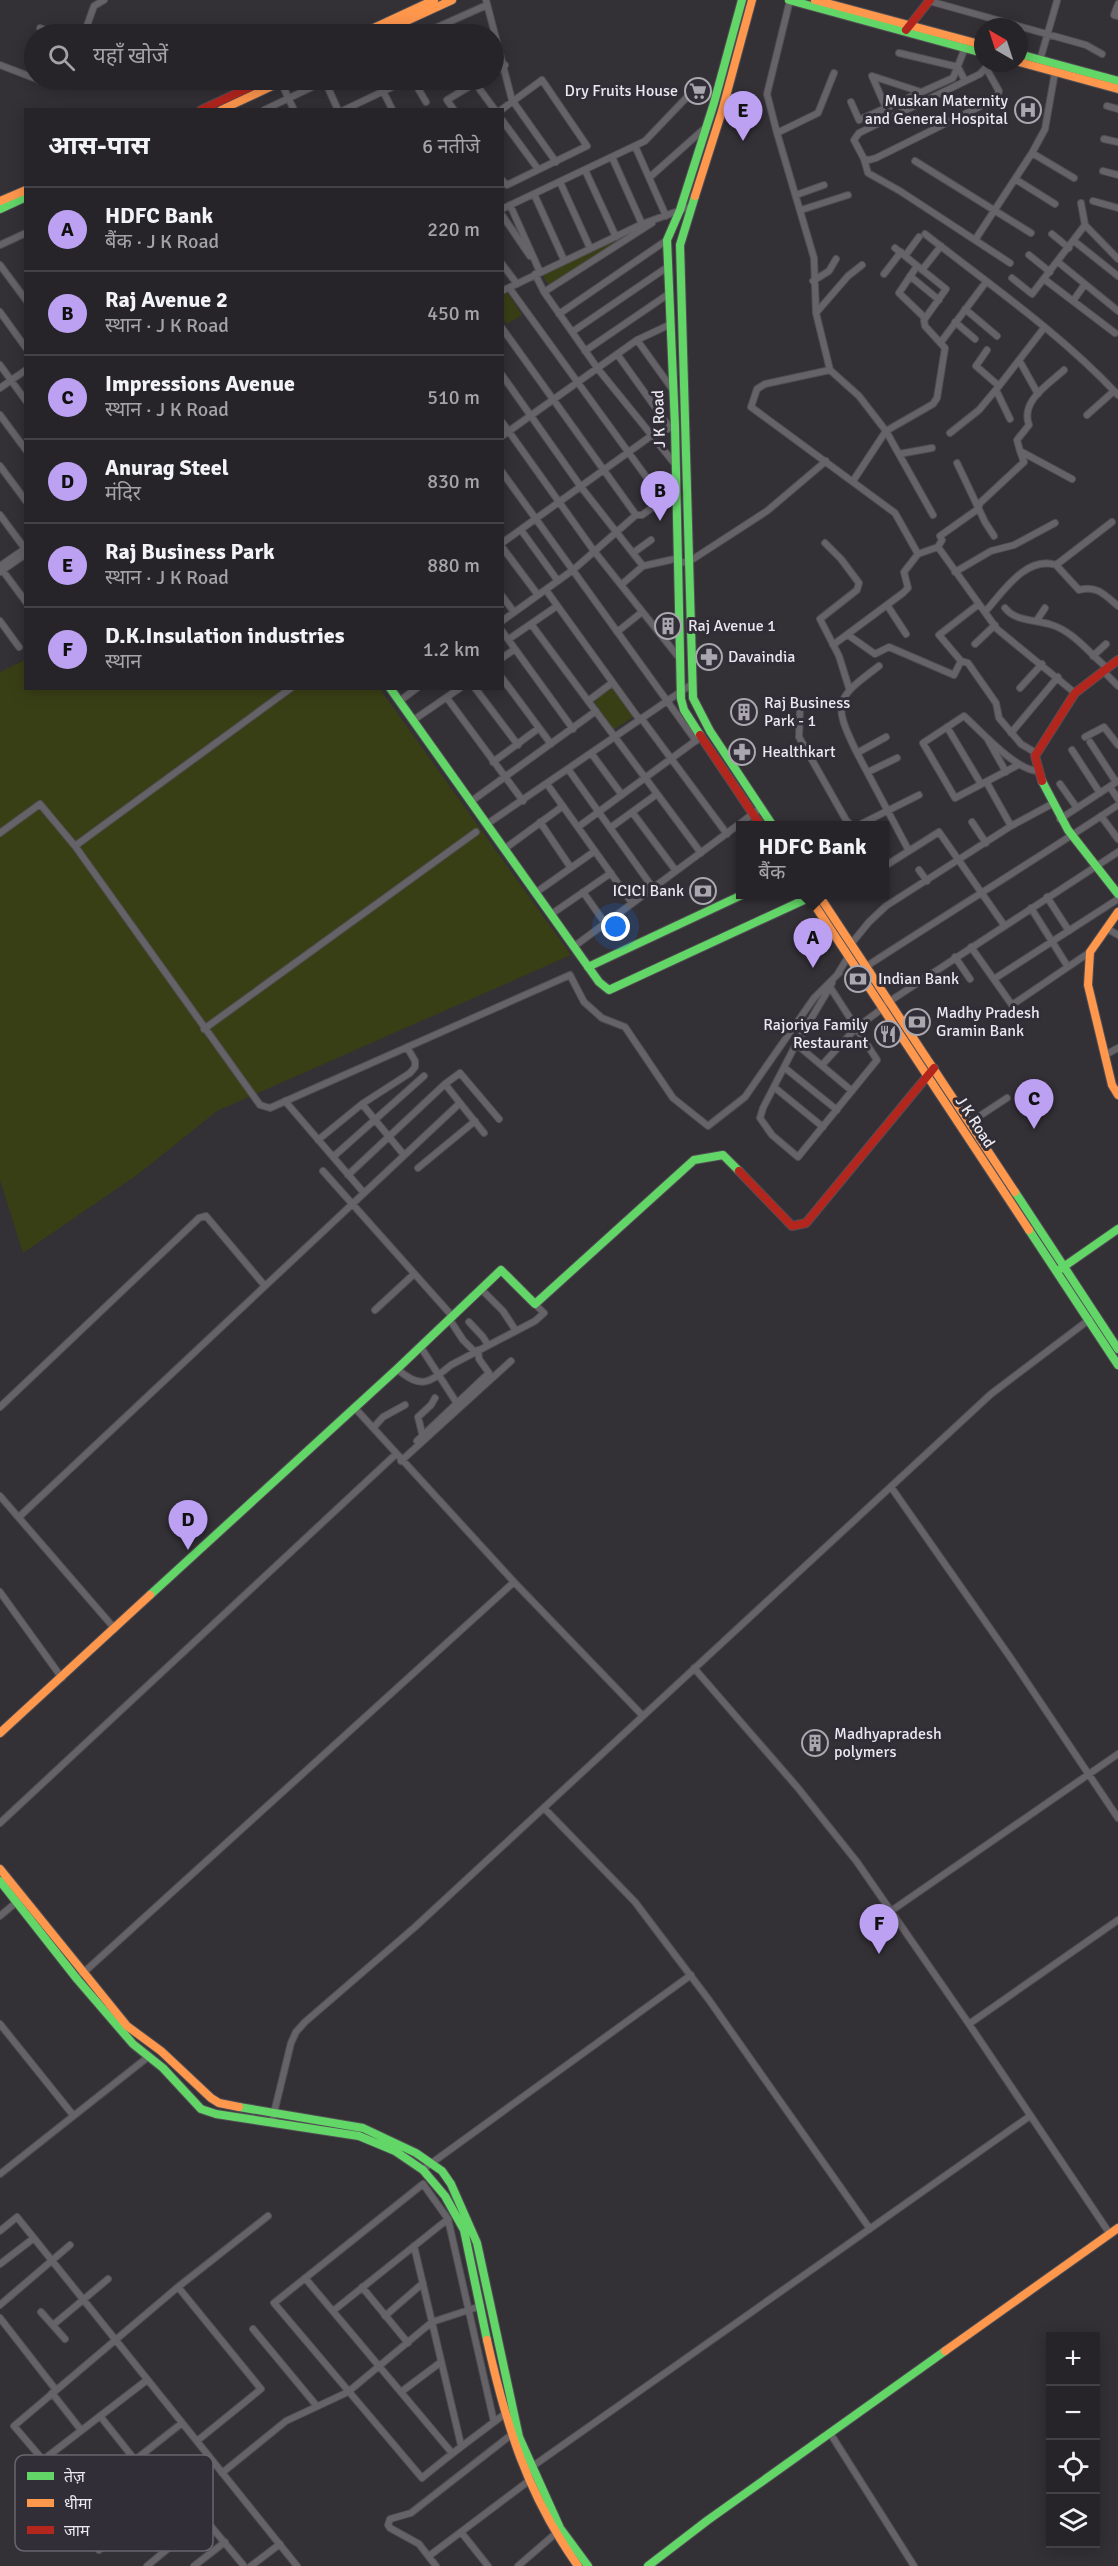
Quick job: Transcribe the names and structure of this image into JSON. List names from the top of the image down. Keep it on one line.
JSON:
{"streets":{"street":["J K Road"]},"places":{"supermarket":["Dry Fruits House"],"hospital":["Muskan Maternity and General Hospital"],"building":["Raj Avenue 1","Raj Business Park - 1","Madhyapradesh polymers"],"pharmacy":["Davaindia","Healthkart"],"bank":["ICICI Bank","Indian Bank","Madhy Pradesh Gramin Bank"],"restaurant":["Rajoriya Family Restaurant"]},"legend":["तेज़","धीमा","जाम"],"north":"top left","page":{"search":"यहाँ खोजें","pins":["E","B","A","C","D","F"],"heading":["आस-पास","6 नतीजे"],"list":[{"mark":"A","name":"HDFC Bank","note":"बैंक · J K Road","value":"220 m"},{"mark":"B","name":"Raj Avenue 2","note":"स्थान · J K Road","value":"450 m"},{"mark":"C","name":"Impressions Avenue","note":"स्थान · J K Road","value":"510 m"},{"mark":"D","name":"Anurag Steel","note":"मंदिर","value":"830 m"},{"mark":"E","name":"Raj Business Park","note":"स्थान · J K Road","value":"880 m"},{"mark":"F","name":"D.K.Insulation industries","note":"स्थान","value":"1.2 km"}],"popup":["HDFC Bank","बैंक"],"map_buttons":["+","−"]}}
